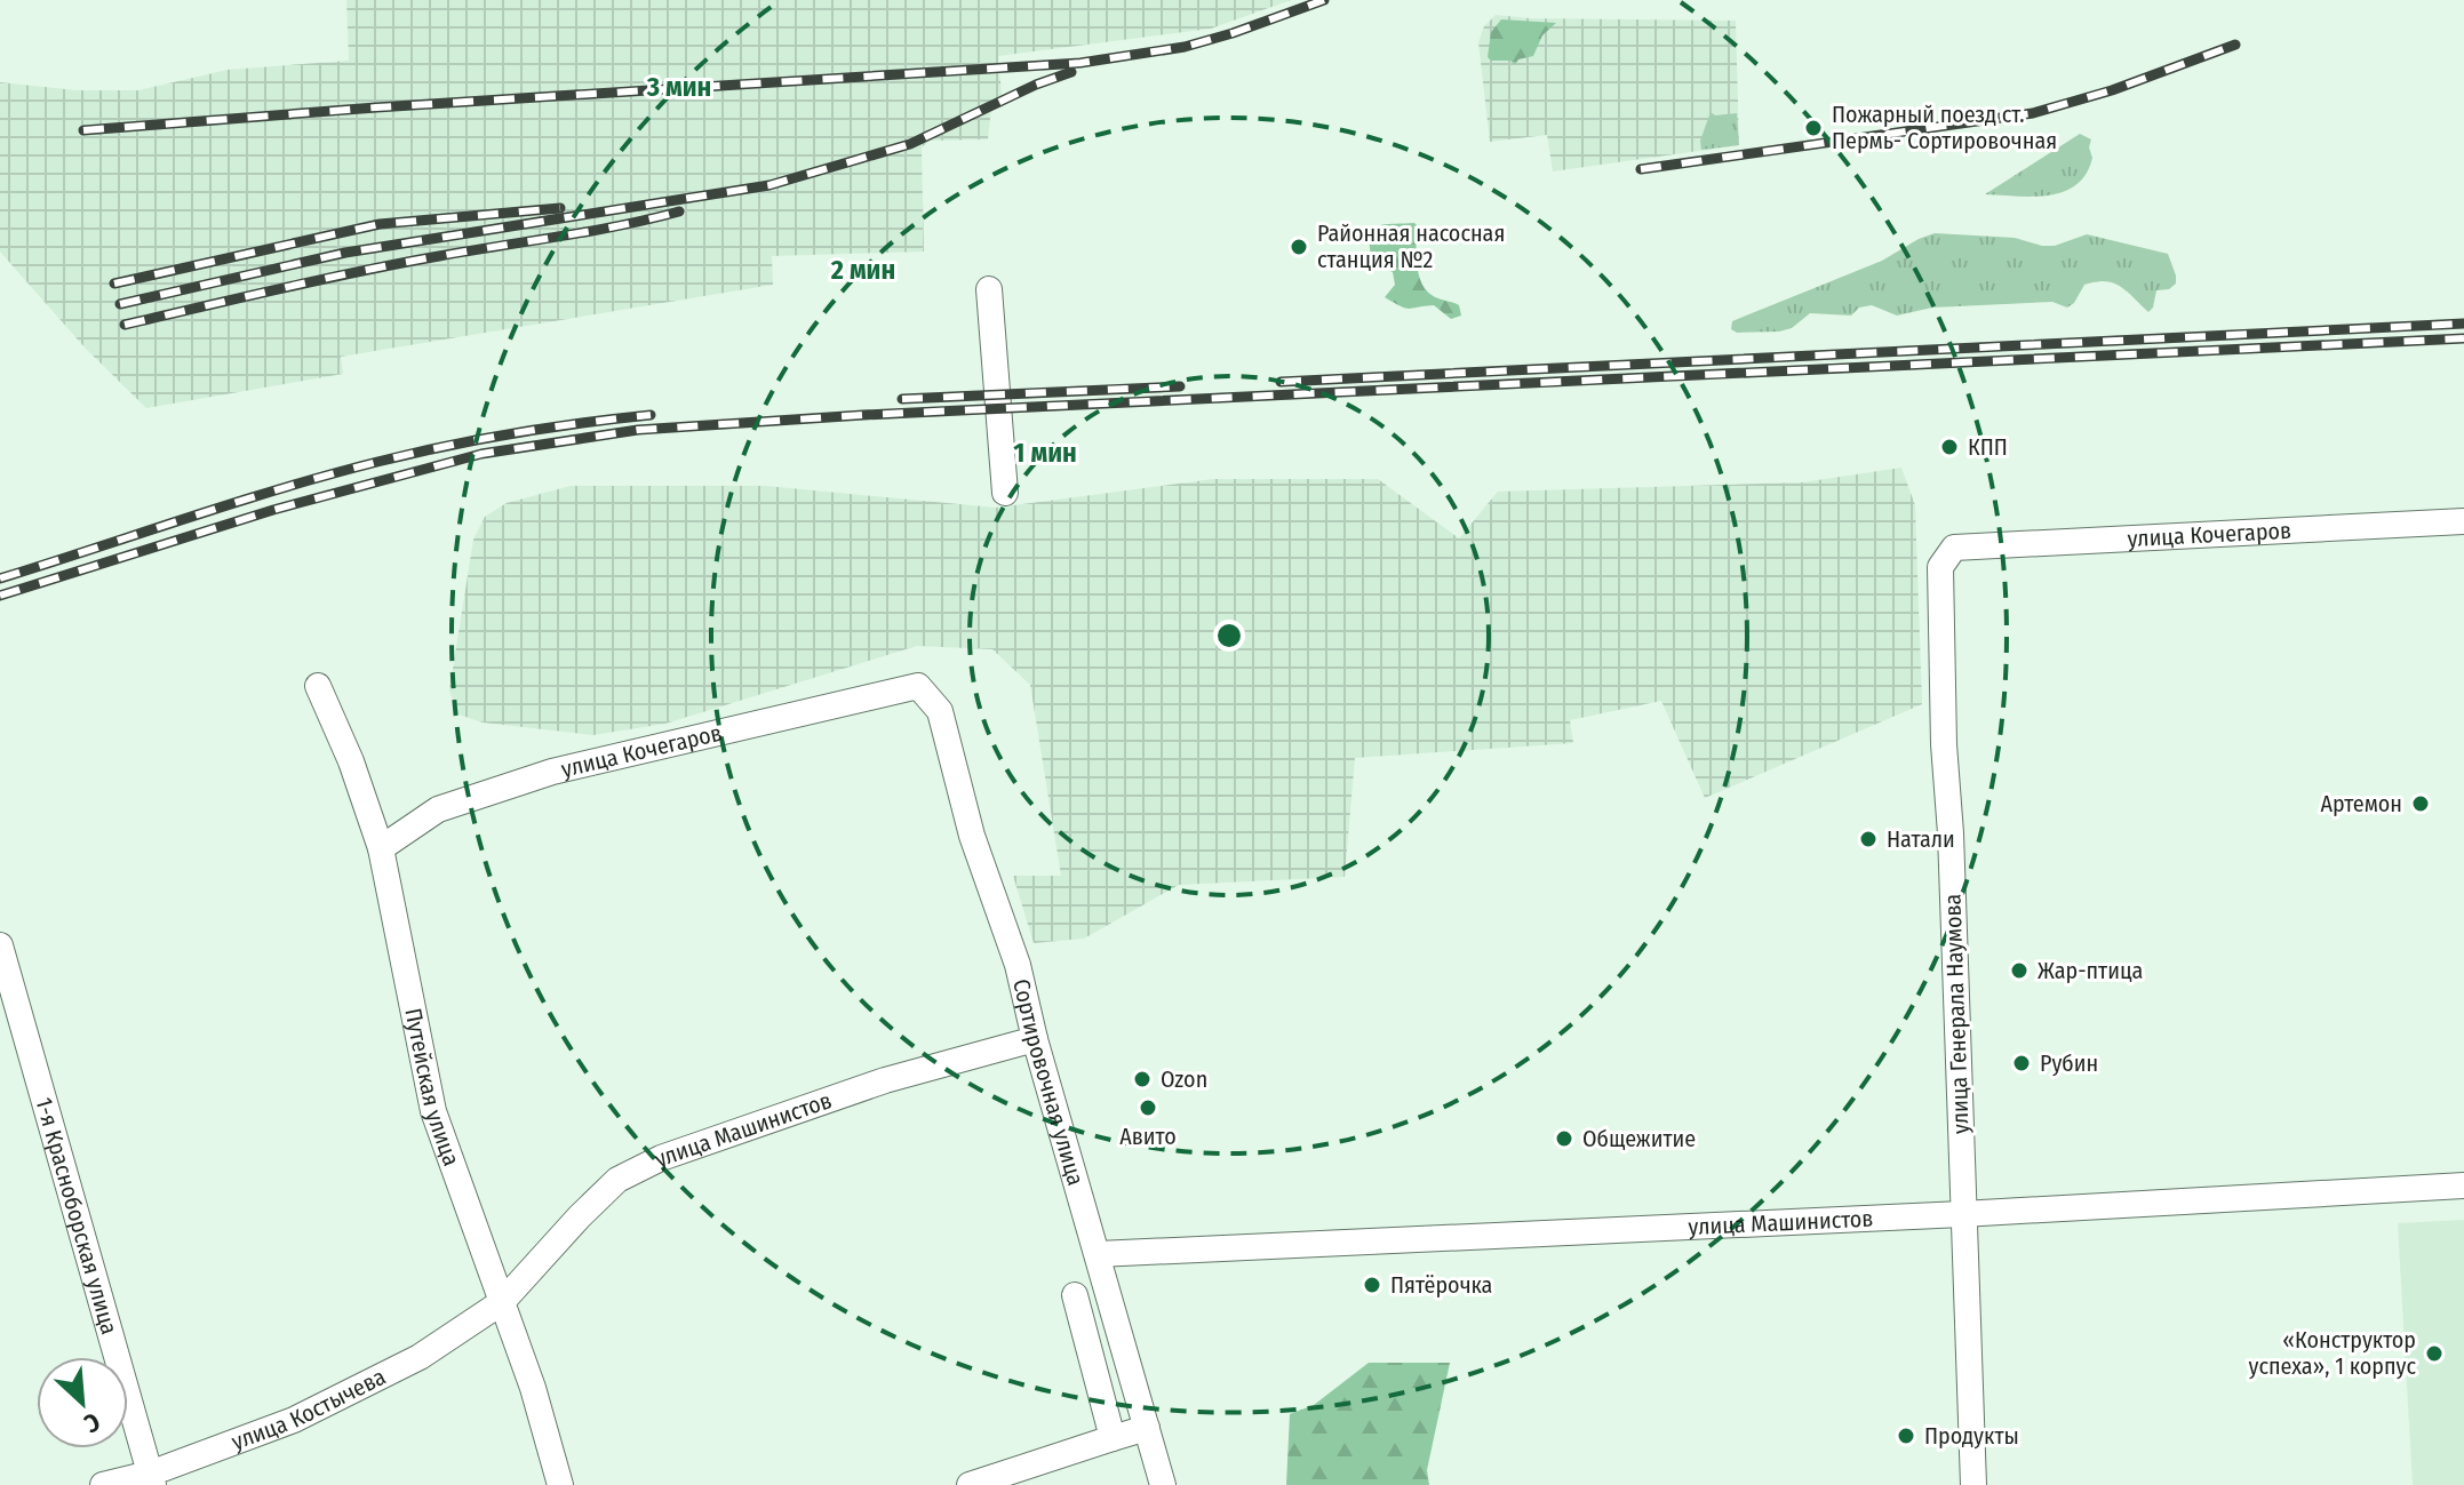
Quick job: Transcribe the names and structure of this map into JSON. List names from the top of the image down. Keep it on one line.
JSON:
{"streets":{"street":["улица Кочегаров","улица Генерала Наумова","Сортировочная улица","Путейская улица","улица Машинистов","1-я Красноборская улица","улица Костычева"]},"crossings":[["улица Кочегаров","улица Генерала Наумова"],["улица Кочегаров","Сортировочная улица"],["улица Кочегаров","Путейская улица"],["улица Генерала Наумова","улица Машинистов"],["Сортировочная улица","улица Машинистов"],["Путейская улица","улица Машинистов"],["Путейская улица","улица Костычева"],["улица Машинистов","улица Костычева"],["1-я Красноборская улица","улица Костычева"]],"places":["Пожарный поезд ст. Пермь- Сортировочная","Районная насосная станция №2","КПП","Артемон","Натали","Жар-птица","Рубин","Ozon","Авито","Общежитие","Пятёрочка","«Конструктор успеха», 1 корпус","Продукты"],"north":"bottom right","rings":["3 мин","2 мин","1 мин"]}
